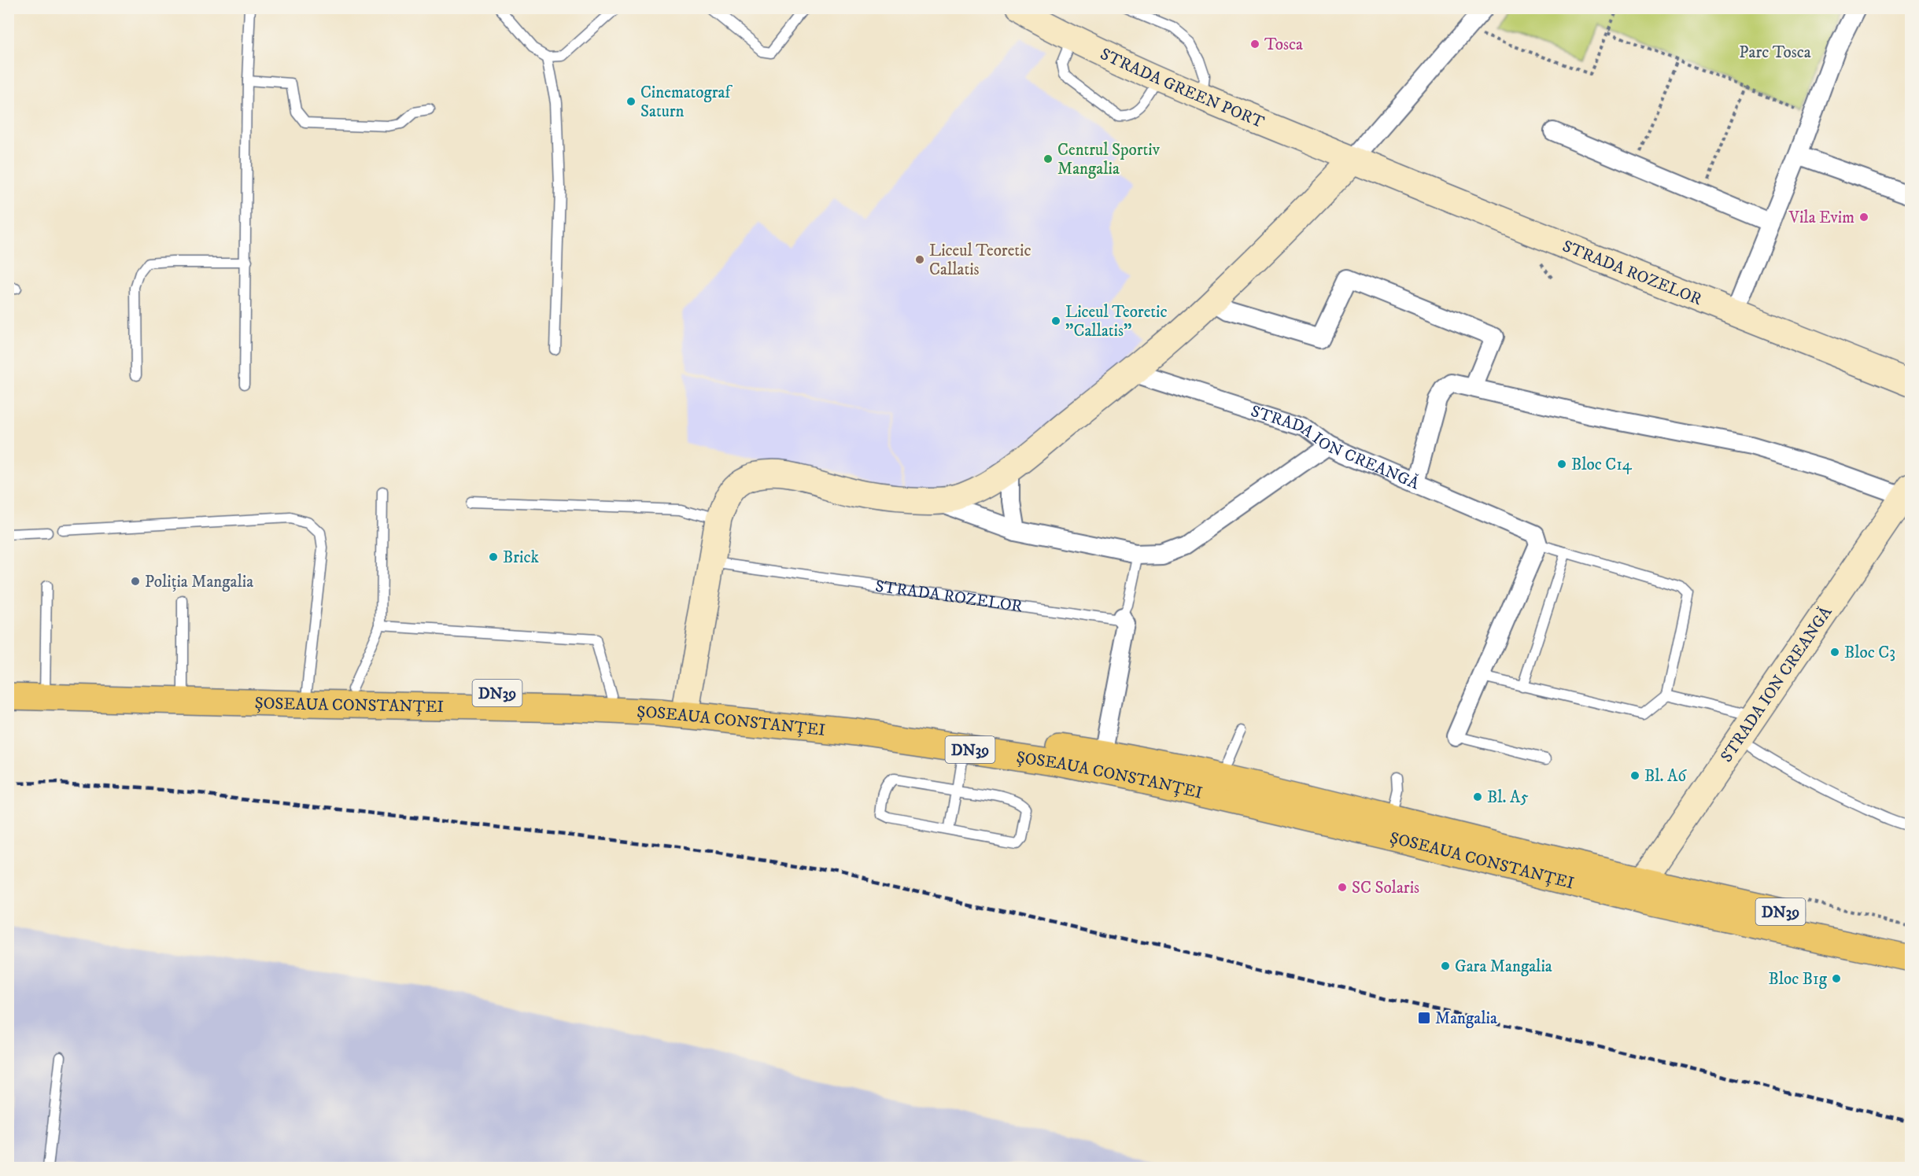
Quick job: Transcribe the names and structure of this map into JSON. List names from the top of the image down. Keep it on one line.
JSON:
{"streets":{"main road":["DN39","ȘOSEAUA CONSTANȚEI"],"street":["STRADA GREEN PORT","STRADA ROZELOR","STRADA ION CREANGĂ"]},"crossings":[["STRADA GREEN PORT","STRADA ROZELOR"],["STRADA ION CREANGĂ","ȘOSEAUA CONSTANȚEI"]],"parks":["Parc Tosca"],"places":{"other":["Tosca","Cinematograf Saturn","Centrul Sportiv Mangalia","Vila Evim","Liceul Teoretic Callatis","Liceul Teoretic \"Callatis\"","Bloc C14","Brick","Poliția Mangalia","Bloc C3","Bl. A6","Bl. A5","SC Solaris","Gara Mangalia","Bloc B1g"],"transit":["Mangalia"]}}
